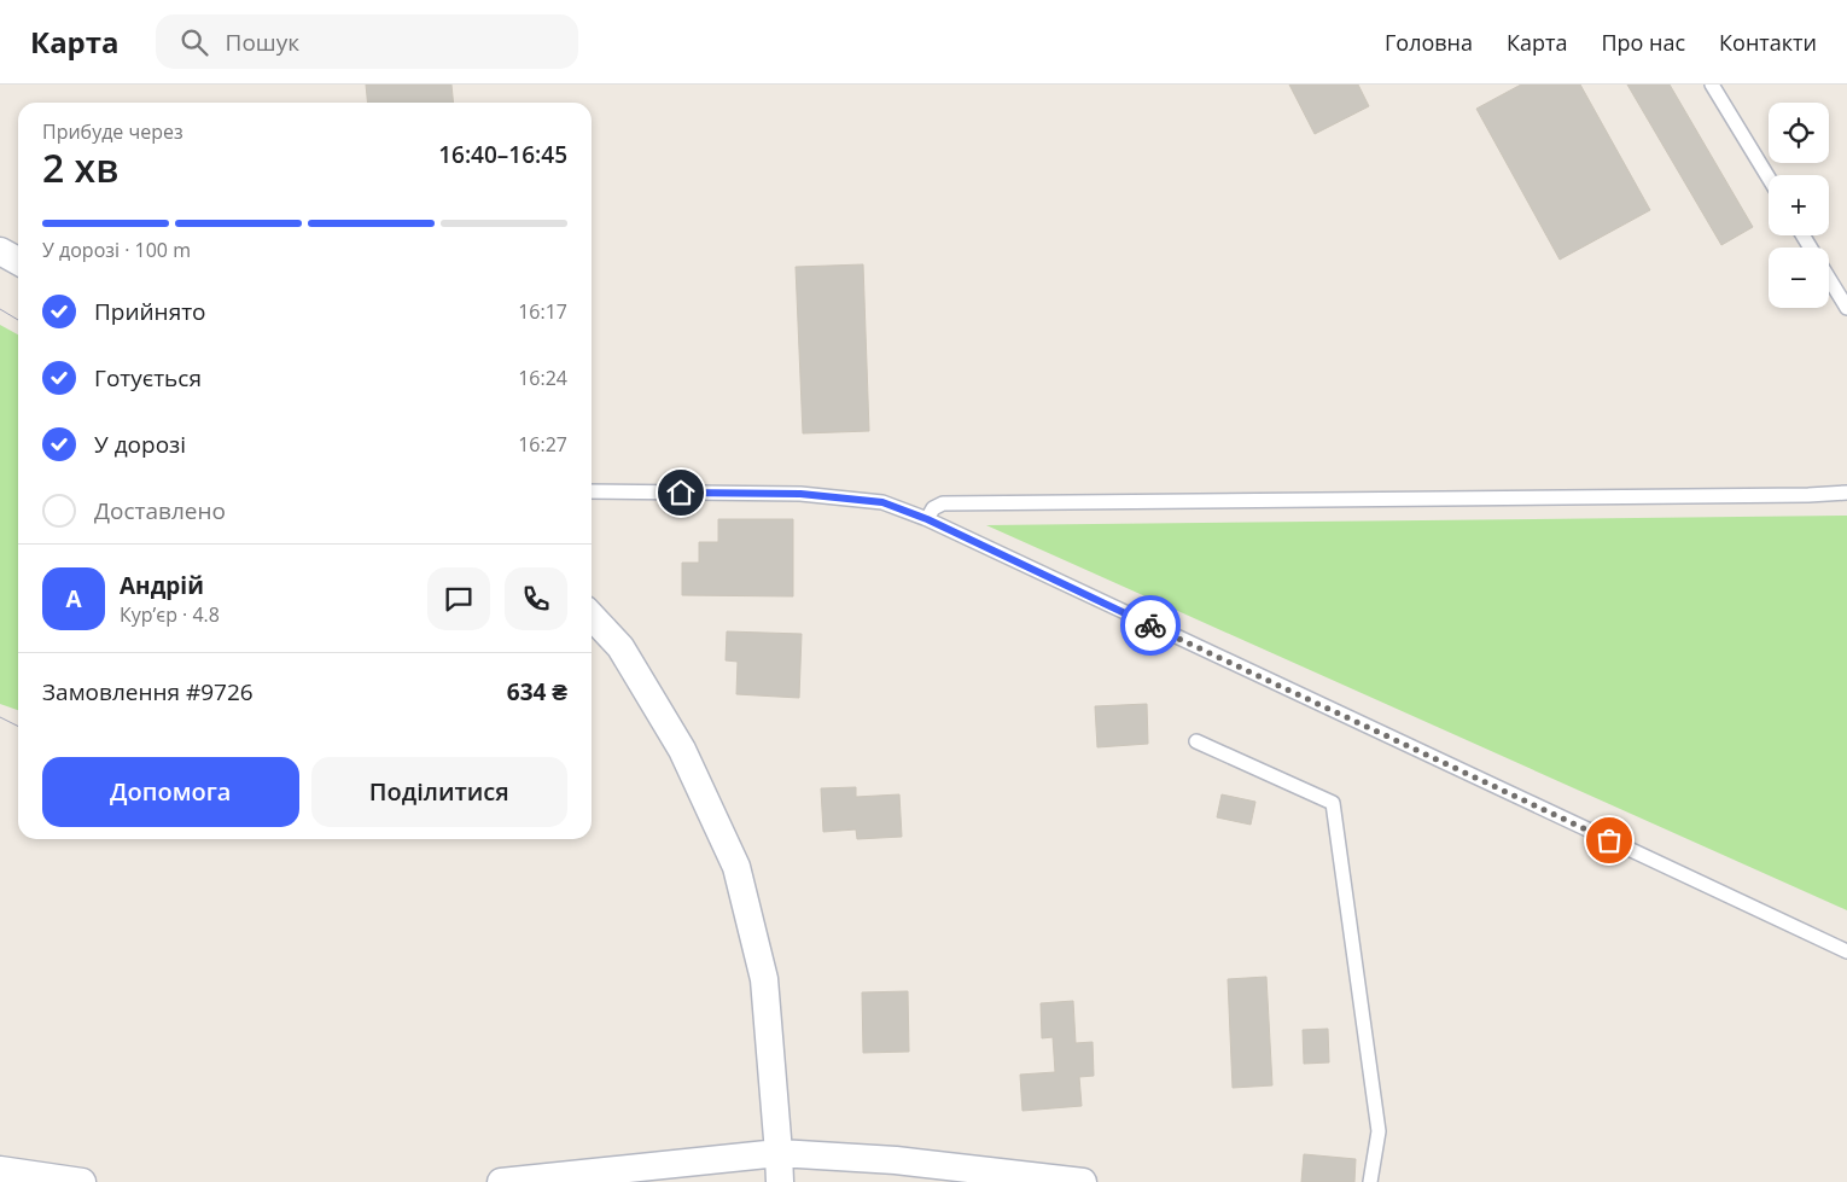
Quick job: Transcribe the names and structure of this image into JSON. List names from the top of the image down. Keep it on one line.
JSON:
{"page":{"header":"Карта","search":"Пошук","nav":["Головна","Карта","Про нас","Контакти"],"map_buttons":["+","−"],"heading":["2 хв","Прибуде через","16:40–16:45"],"panel":["Андрій","Кур’єр · 4.8","Замовлення #9726","634 ₴"],"bar":"У дорозі · 100 m","list":[["Прийнято","16:17"],["Готується","16:24"],["У дорозі","16:27"],"Доставлено"],"round":"А","buttons":["Допомога","Поділитися"]}}
